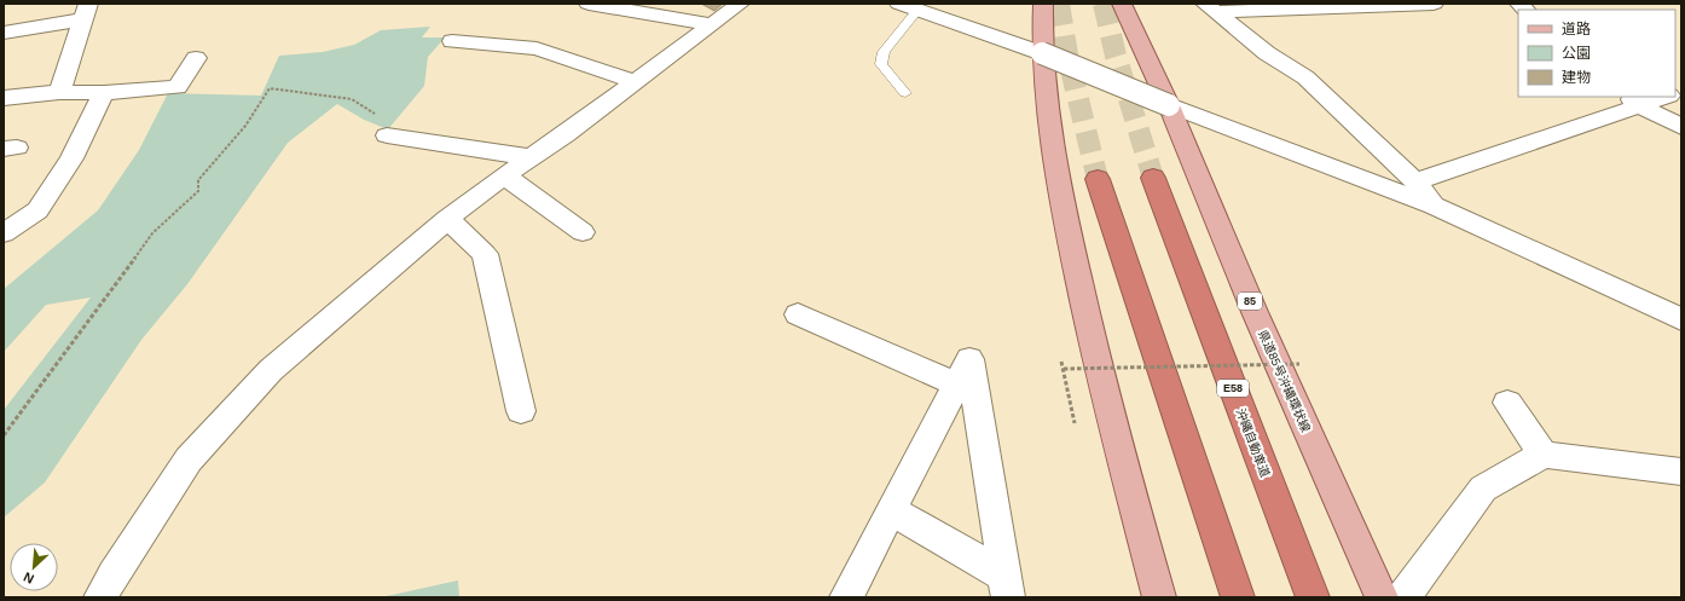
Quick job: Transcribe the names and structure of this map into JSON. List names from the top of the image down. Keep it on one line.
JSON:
{"streets":{"highway":["E58","沖縄自動車道"],"main road":["85","県道85号沖縄環状線"]},"legend":["道路","公園","建物"],"north":"bottom left"}
